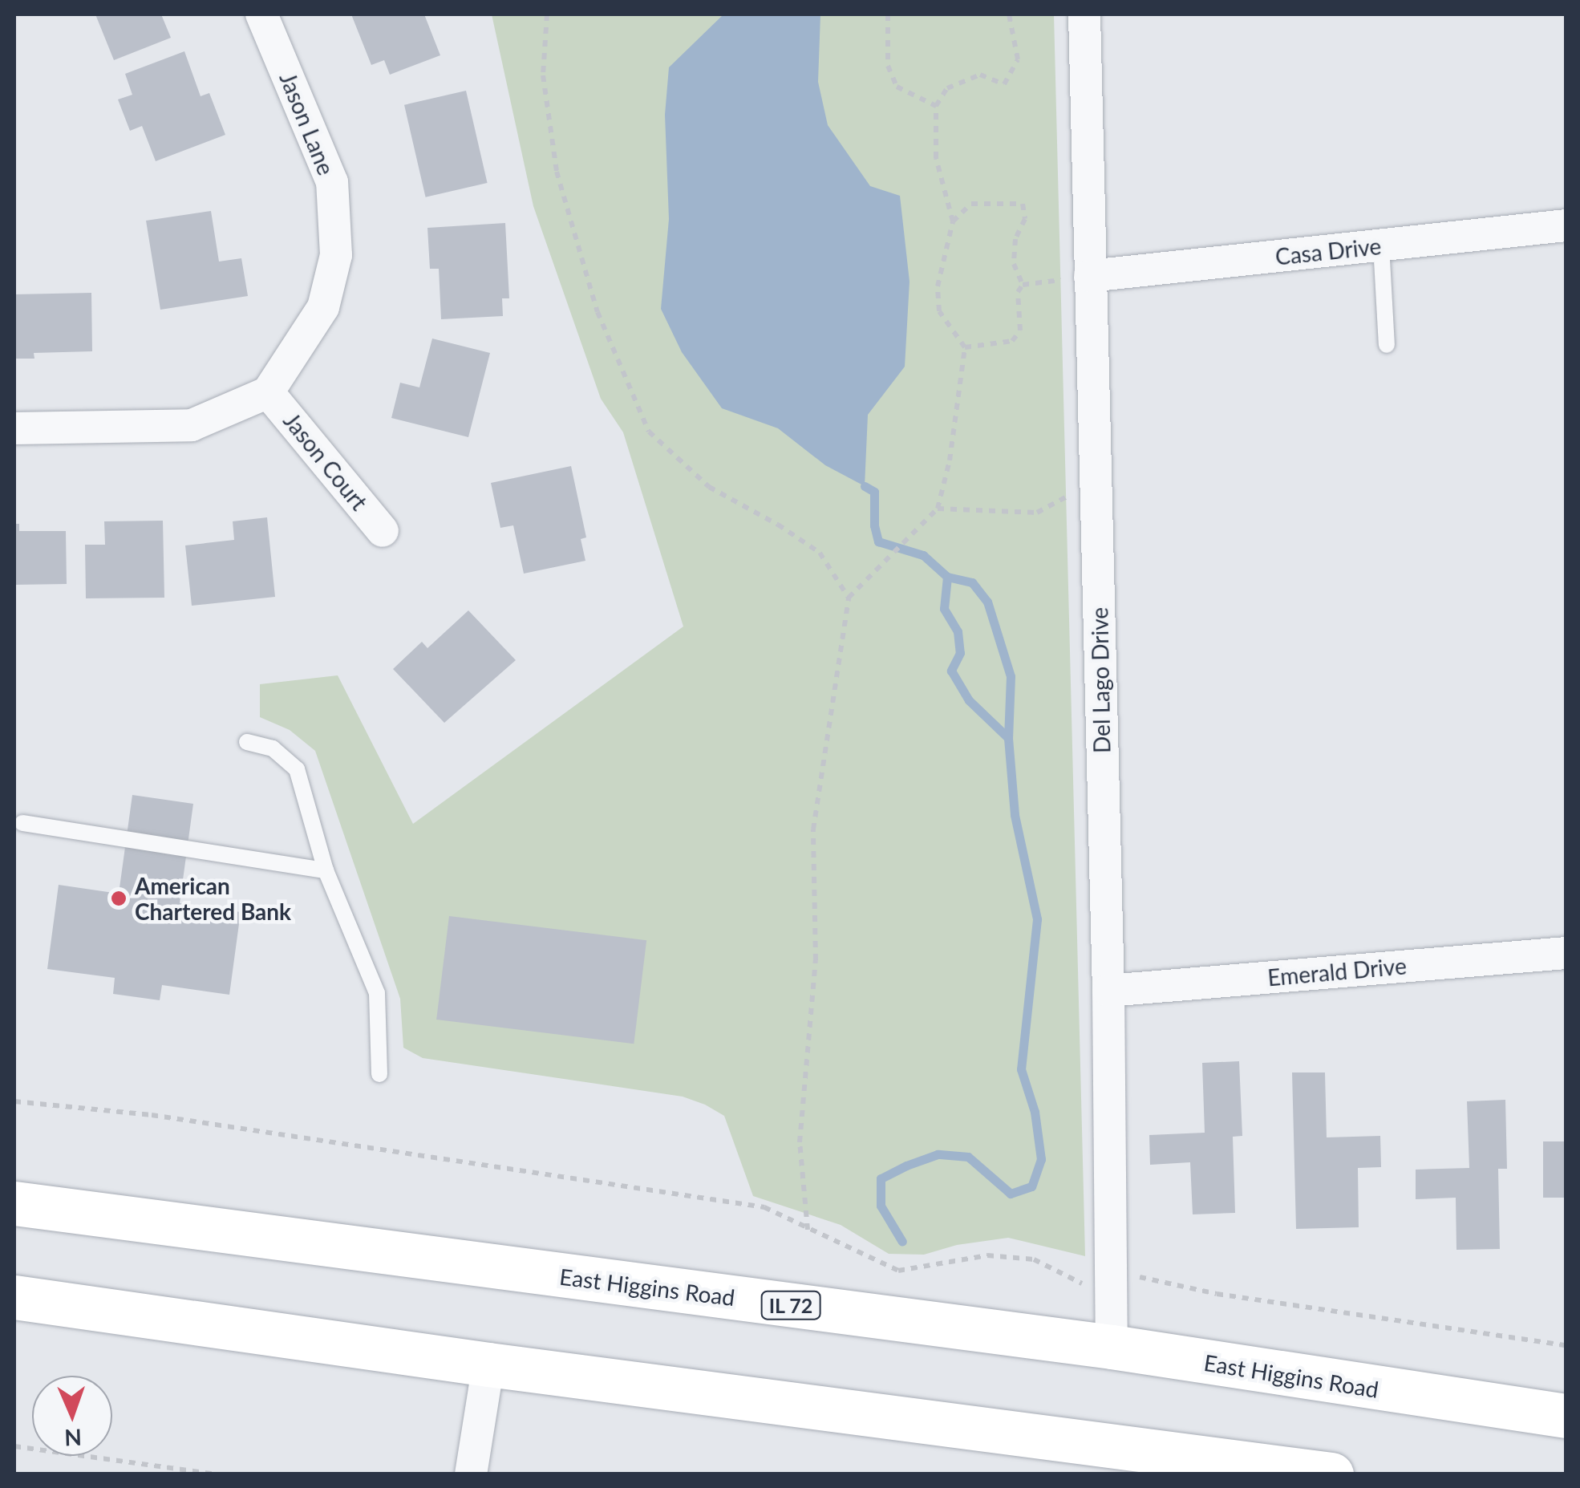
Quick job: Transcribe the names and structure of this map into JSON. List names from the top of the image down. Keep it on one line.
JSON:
{"streets":{"main road":["East Higgins Road","IL 72"],"street":["Jason Lane","Casa Drive","Jason Court","Del Lago Drive","Emerald Drive"]},"crossings":[["Jason Lane","Jason Court"],["Casa Drive","Del Lago Drive"],["Del Lago Drive","Emerald Drive"],["Del Lago Drive","East Higgins Road"]],"places":["American Chartered Bank"],"north":"bottom"}
